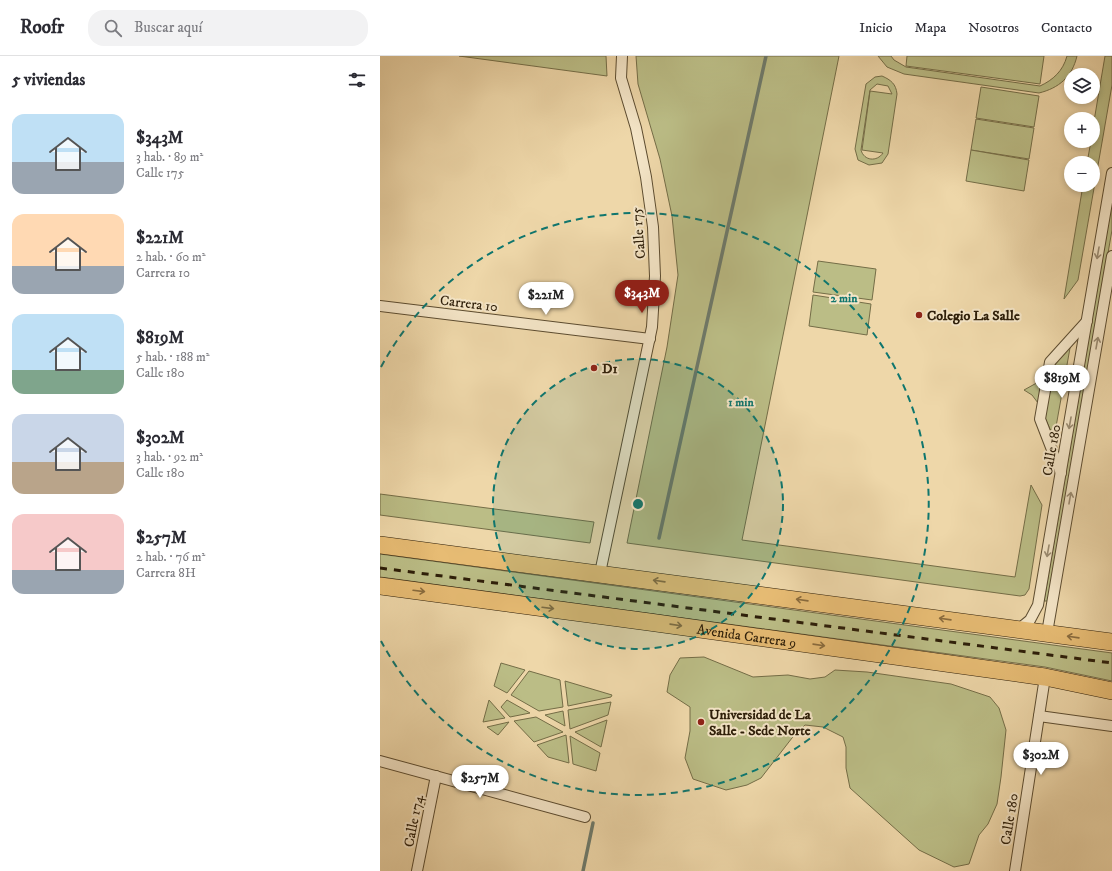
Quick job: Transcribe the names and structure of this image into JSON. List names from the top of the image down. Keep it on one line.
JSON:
{"streets":{"main road":["Avenida Carrera 9"],"street":["Calle 175","Carrera 10","Calle 180","Calle 174"]},"crossings":[["Calle 175","Carrera 10"],["Calle 180","Avenida Carrera 9"]],"places":["Colegio La Salle","D1","Universidad de La Salle - Sede Norte"],"page":{"header":"Roofr","search":"Buscar aquí","nav":["Inicio","Mapa","Nosotros","Contacto"],"heading":"5 viviendas","map_buttons":["+","−"],"list":[{"name":"$343M","note":"3 hab. · 89 m² · Calle 175"},{"name":"$221M","note":"2 hab. · 60 m² · Carrera 10"},{"name":"$819M","note":"5 hab. · 188 m² · Calle 180"},{"name":"$302M","note":"3 hab. · 92 m² · Calle 180"},{"name":"$257M","note":"2 hab. · 76 m² · Carrera 8H"}],"price":["$343M","$221M","$819M","$302M","$257M"]},"rings":["2 min","1 min"]}
